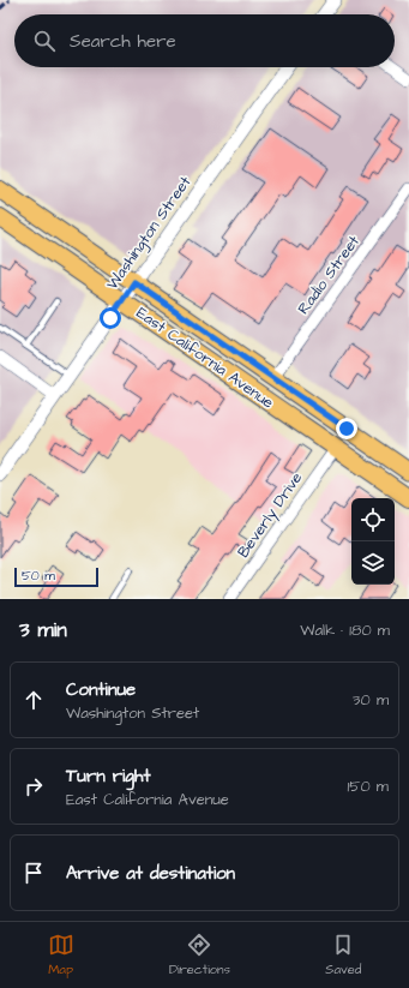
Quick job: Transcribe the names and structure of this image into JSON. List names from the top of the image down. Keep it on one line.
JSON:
{"streets":{"main road":["East California Avenue"],"street":["Washington Street","Radio Street","Beverly Drive"]},"crossings":[["Washington Street","East California Avenue"],["Radio Street","East California Avenue"],["East California Avenue","Beverly Drive"]],"scale_bar":"50 m","page":{"search":"Search here","scale":"50 m","heading":["3 min","Walk · 180 m"],"list":[["Continue","Washington Street","30 m"],["Turn right","East California Avenue","150 m"],"Arrive at destination"],"nav":["Map","Directions","Saved"]}}
